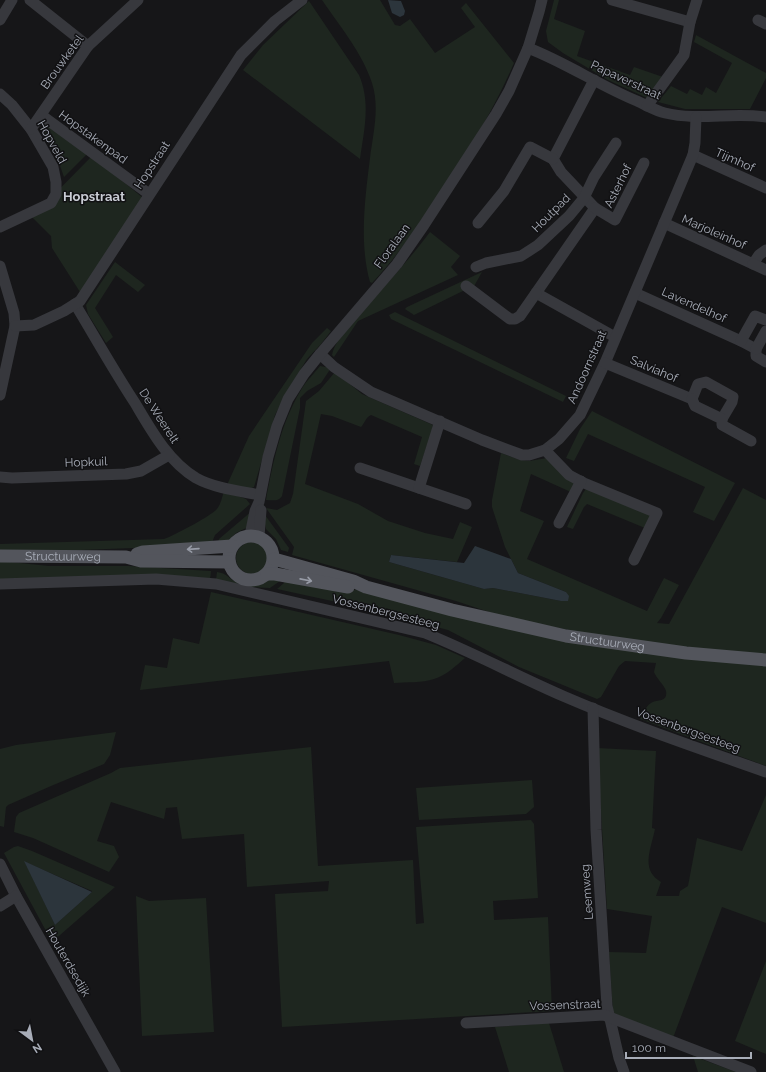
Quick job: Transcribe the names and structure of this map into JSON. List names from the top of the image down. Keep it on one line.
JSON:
{"streets":{"main road":["Structuurweg"],"street":["Brouwketel","Papaverstraat","Hopstakenpad","Hopveld","Tijmhof","Hopstraat","Asterhof","Houtpad","Marjoleinhof","Floralaan","Lavendelhof","Andoornstraat","Salviahof","De Weerelt","Hopkuil","Vossenbergsesteeg","Leemweg","Houterdsedijk","Vossenstraat"]},"crossings":[["Brouwketel","Hopstakenpad"],["Brouwketel","Hopveld"],["Papaverstraat","Floralaan"],["Papaverstraat","Andoornstraat"],["Hopstakenpad","Hopstraat"],["Tijmhof","Andoornstraat"],["Hopstraat","De Weerelt"],["Marjoleinhof","Andoornstraat"],["Floralaan","Andoornstraat"],["Floralaan","De Weerelt"],["Floralaan","Structuurweg"],["Lavendelhof","Andoornstraat"],["Andoornstraat","Salviahof"],["De Weerelt","Hopkuil"],["Vossenbergsesteeg","Leemweg"],["Leemweg","Vossenstraat"]],"districts":["Hopstraat"],"scale_bar":"100 m","north":"bottom right"}
